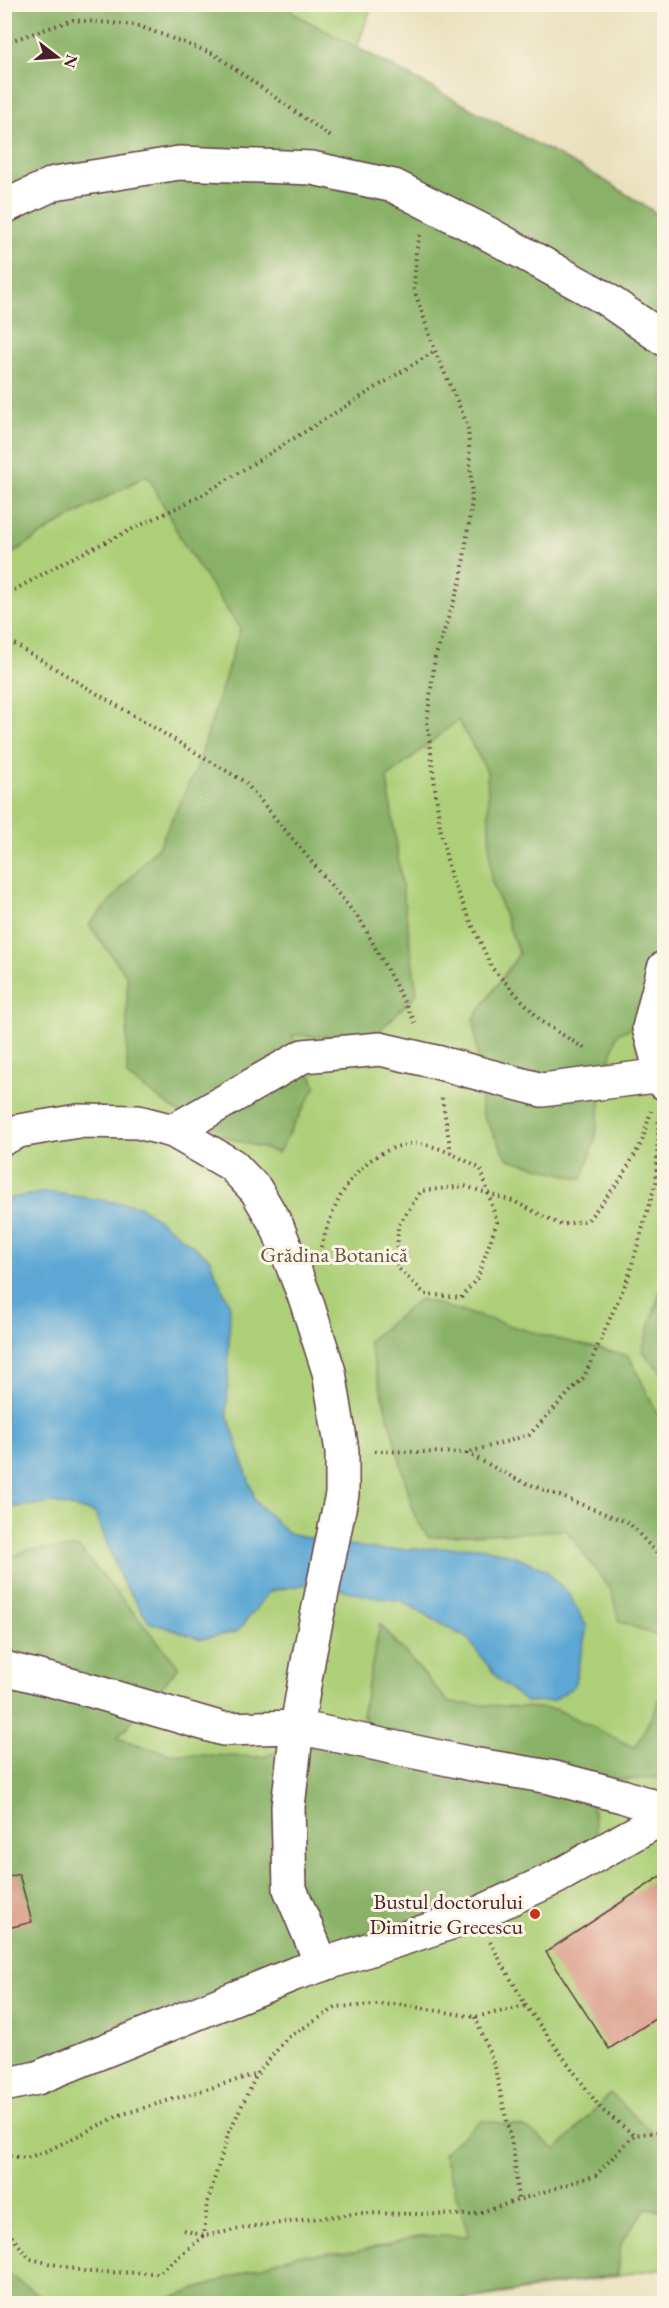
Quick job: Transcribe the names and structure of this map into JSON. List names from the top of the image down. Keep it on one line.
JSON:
{"parks":["Grădina Botanică"],"places":["Bustul doctorului Dimitrie Grecescu"],"north":"right"}
